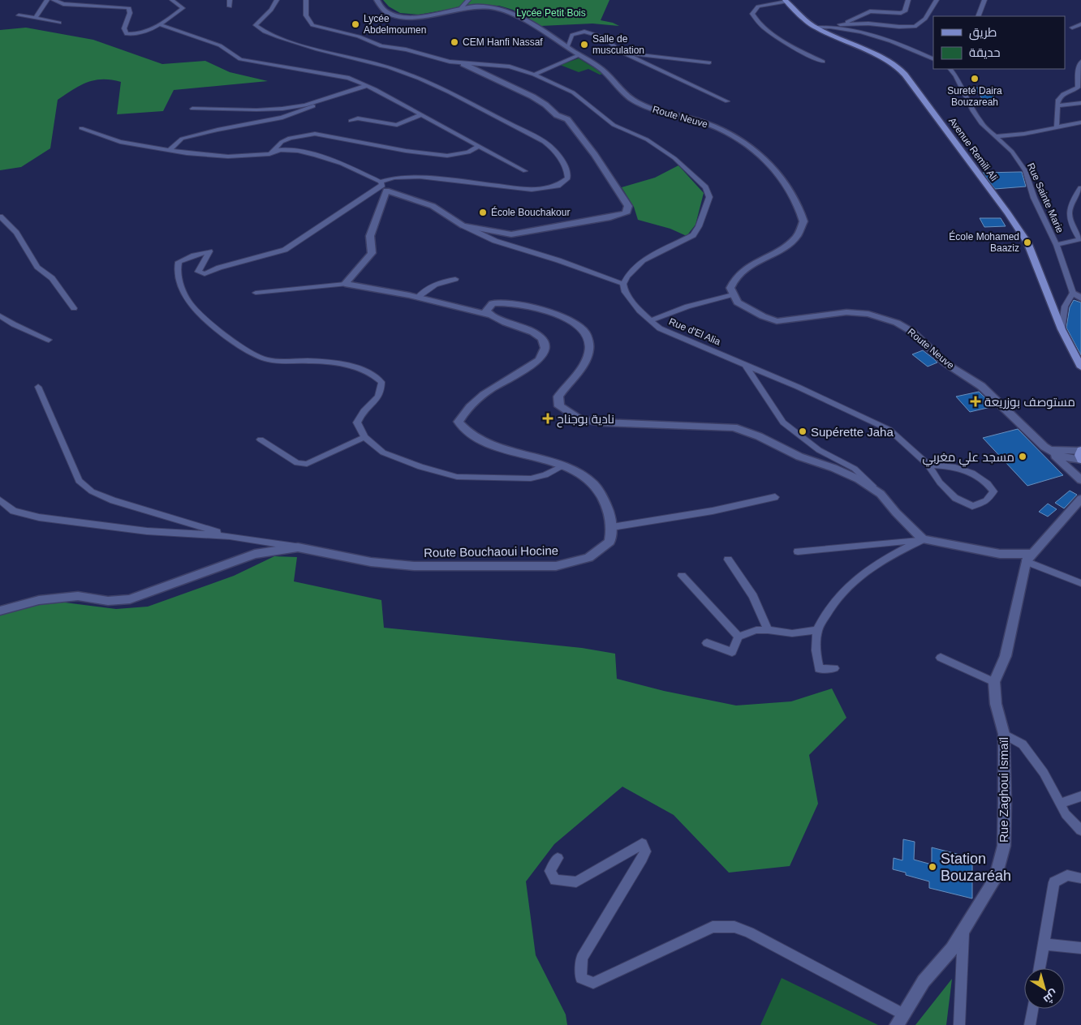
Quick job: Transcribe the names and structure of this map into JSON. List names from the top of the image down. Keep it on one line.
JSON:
{"streets":{"main road":["Avenue Remili Ali"],"street":["Route Neuve","Rue Sainte Marie","Rue d'El Alia","Route Bouchaoui Hocine","Rue Zaghoui Ismaïl"]},"parks":["Lycée Petit Bois"],"places":{"other":["Lycée Abdelmoumen","CEM Hanfi Nassaf","Salle de musculation","Sureté Daira Bouzareah","École Bouchakour","École Mohamed Baaziz","Supérette Jaha","مسجد علي مغربي","Station Bouzaréah"],"health":["مستوصف بوزريعة","نادية بوجناح"]},"legend":["طريق","حديقة"],"north":"bottom right"}
